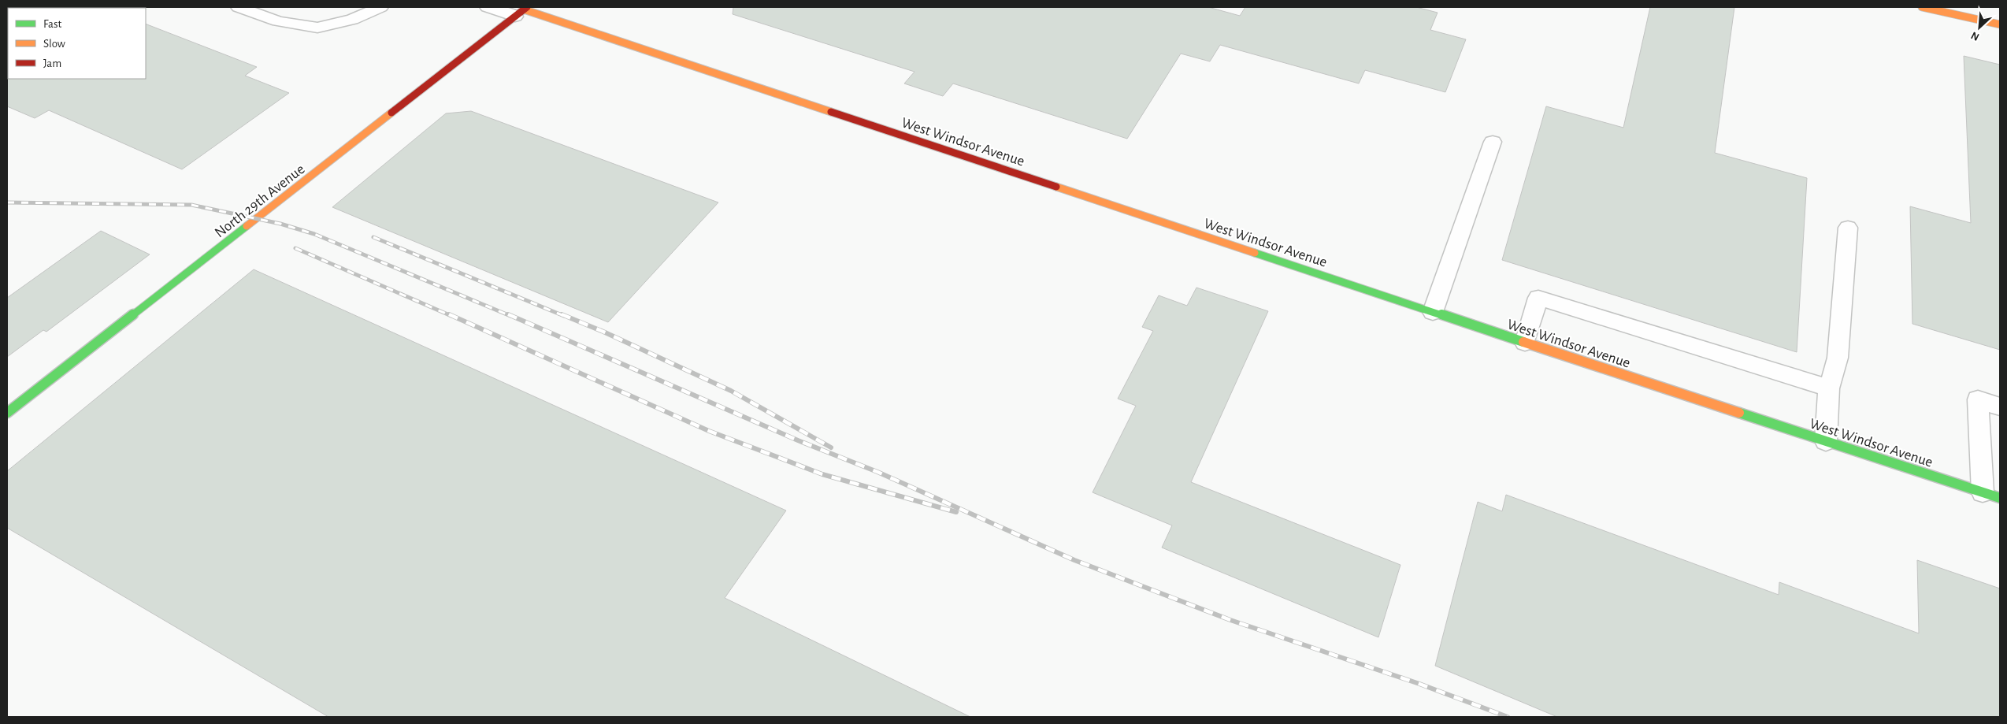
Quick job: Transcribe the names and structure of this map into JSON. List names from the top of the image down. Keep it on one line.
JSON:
{"streets":{"street":["West Windsor Avenue","North 29th Avenue"]},"crossings":[["West Windsor Avenue","North 29th Avenue"]],"legend":["Fast","Slow","Jam"],"north":"bottom left"}
